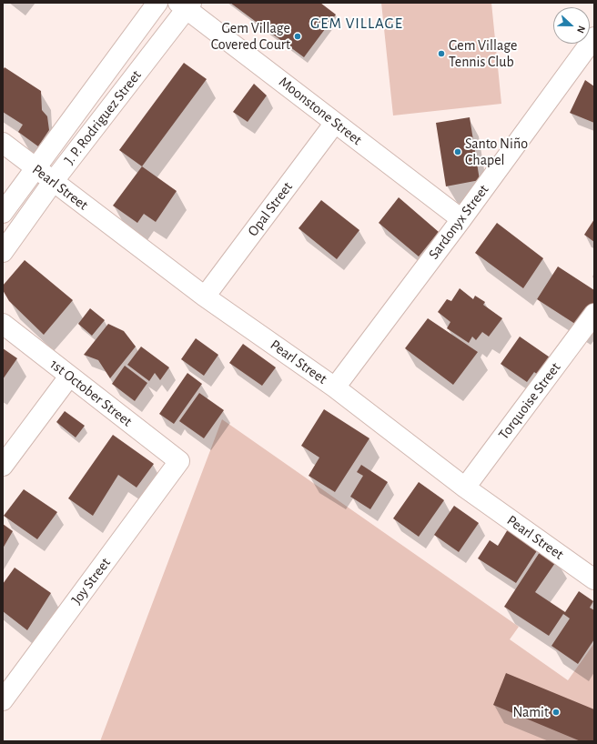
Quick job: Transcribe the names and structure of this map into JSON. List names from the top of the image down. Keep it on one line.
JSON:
{"streets":{"street":["Moonstone Street","J. P. Rodriguez Street","Pearl Street","Opal Street","Sardonyx Street","1st October Street","Torquoise Street","Joy Street"]},"crossings":[["Moonstone Street","J. P. Rodriguez Street"],["Moonstone Street","Opal Street"],["Moonstone Street","Sardonyx Street"],["J. P. Rodriguez Street","Pearl Street"],["Pearl Street","Opal Street"],["Pearl Street","Sardonyx Street"],["Pearl Street","Torquoise Street"],["1st October Street","Joy Street"]],"districts":["GEM VILLAGE"],"places":["Gem Village Covered Court","Gem Village Tennis Club","Santo Niño Chapel","Namit"],"north":"right"}
